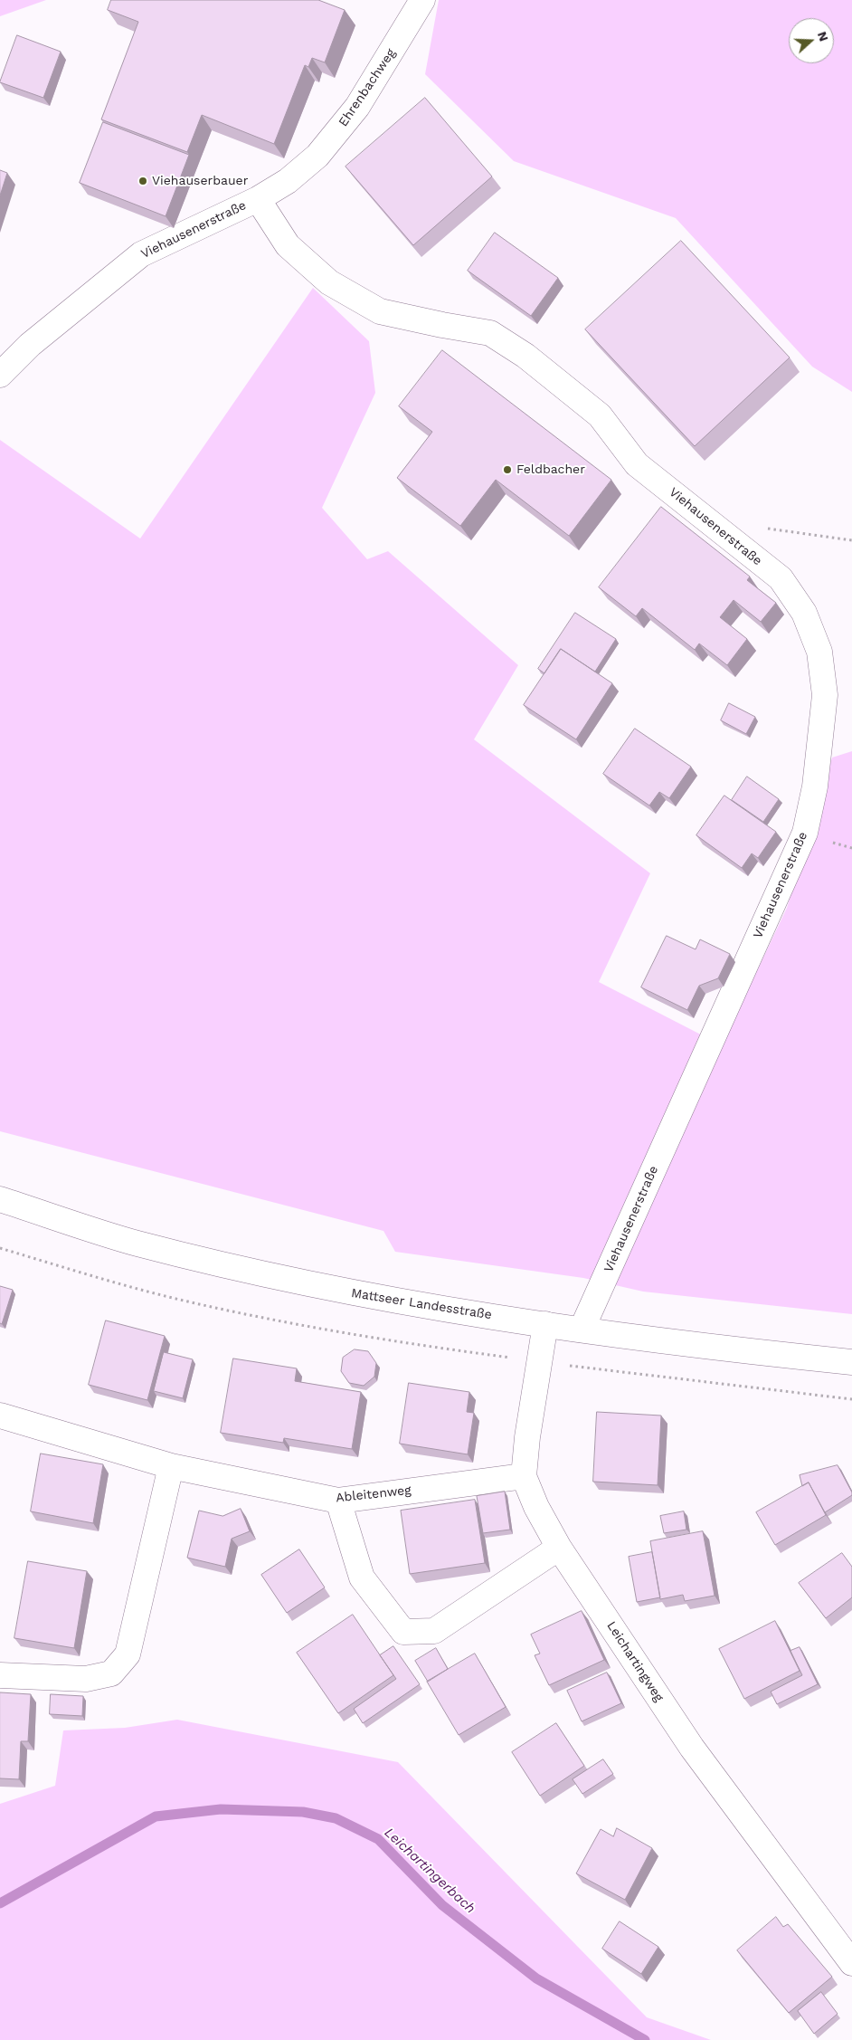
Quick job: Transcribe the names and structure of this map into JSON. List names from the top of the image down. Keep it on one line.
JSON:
{"streets":{"street":["Ehrenbachweg","Viehausenerstraße","Mattseer Landesstraße","Ableitenweg","Leichartingweg"]},"crossings":[["Ehrenbachweg","Viehausenerstraße"],["Viehausenerstraße","Mattseer Landesstraße"],["Ableitenweg","Leichartingweg"]],"water":["Leichartingerbach"],"places":["Viehauserbauer","Feldbacher"],"north":"right"}
